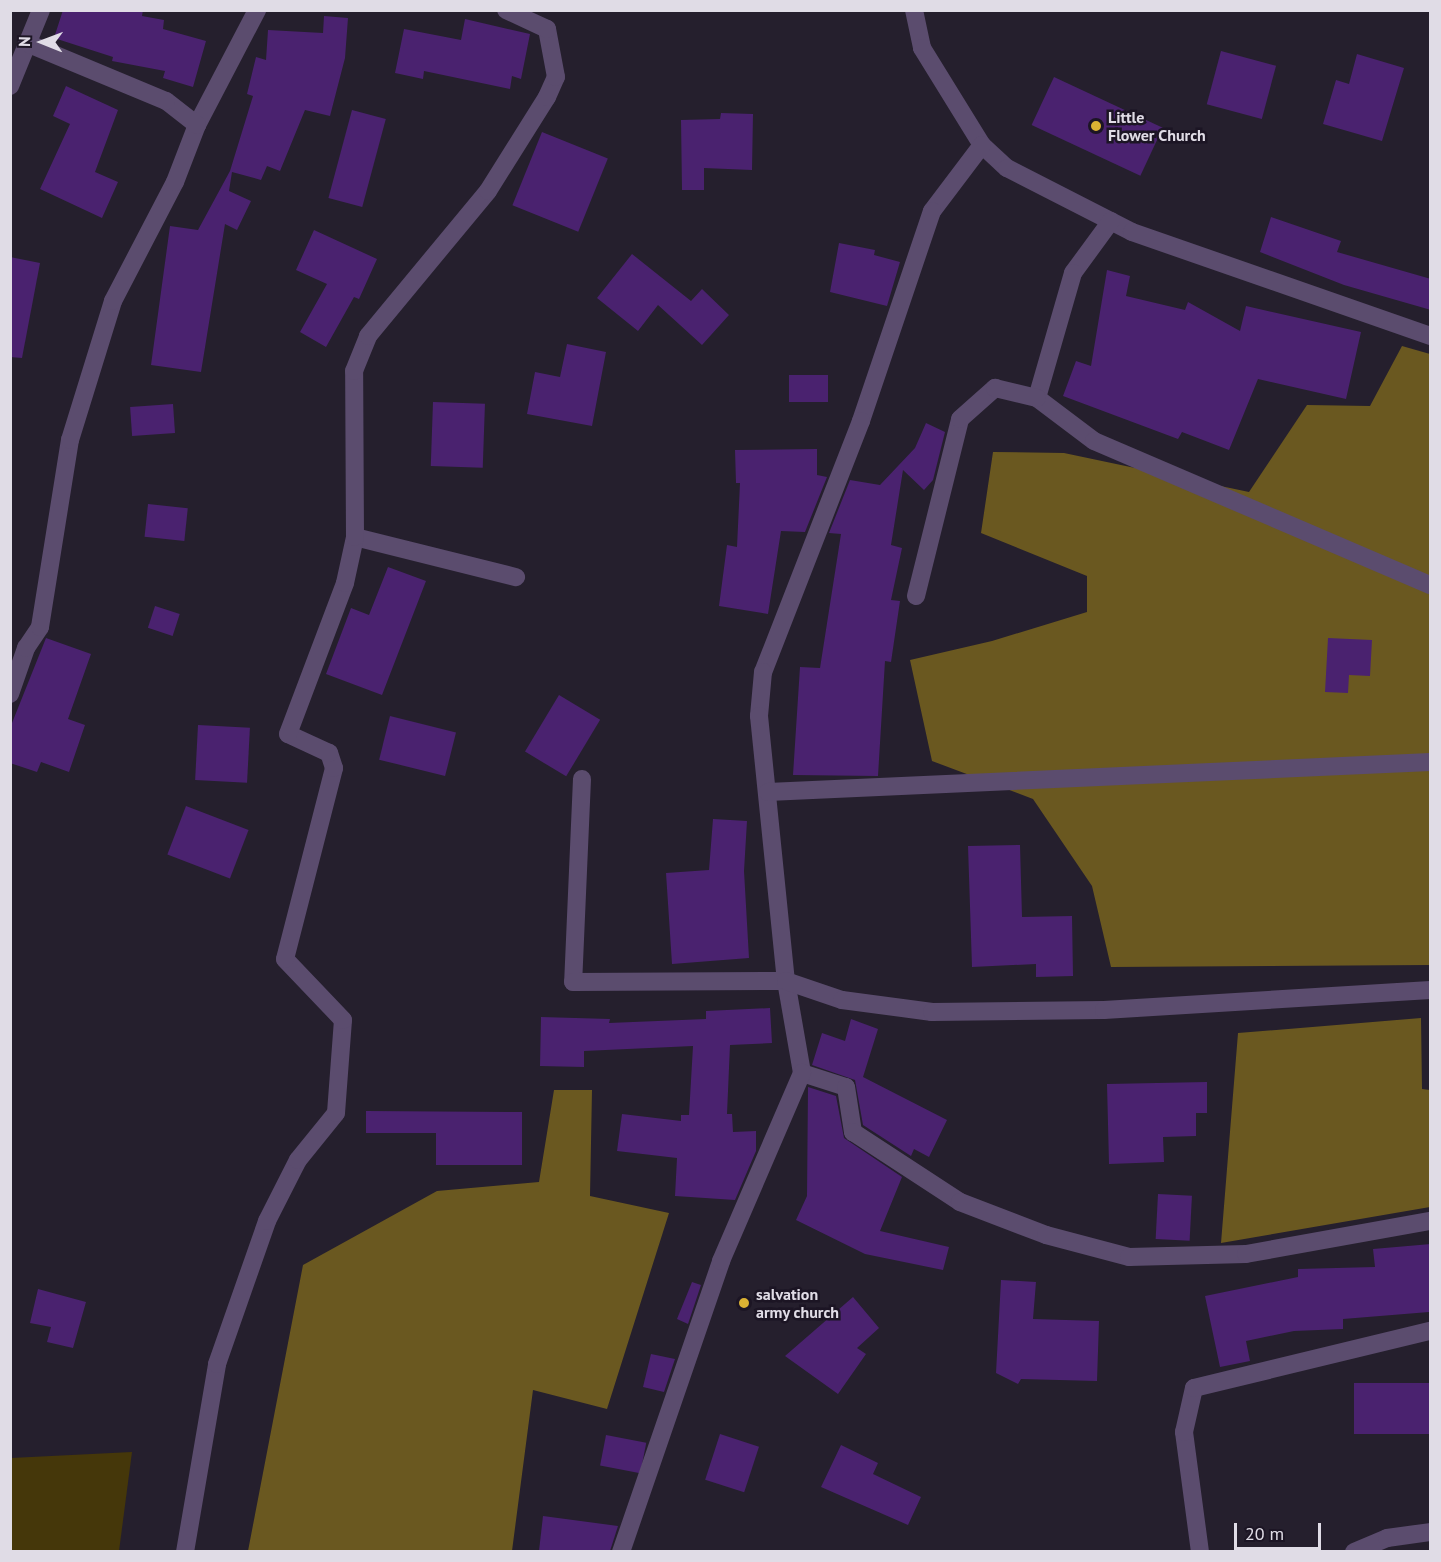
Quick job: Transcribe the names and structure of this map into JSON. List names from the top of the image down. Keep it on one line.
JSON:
{"places":["Little Flower Church","salvation army church"],"scale_bar":"20 m","north":"left"}
